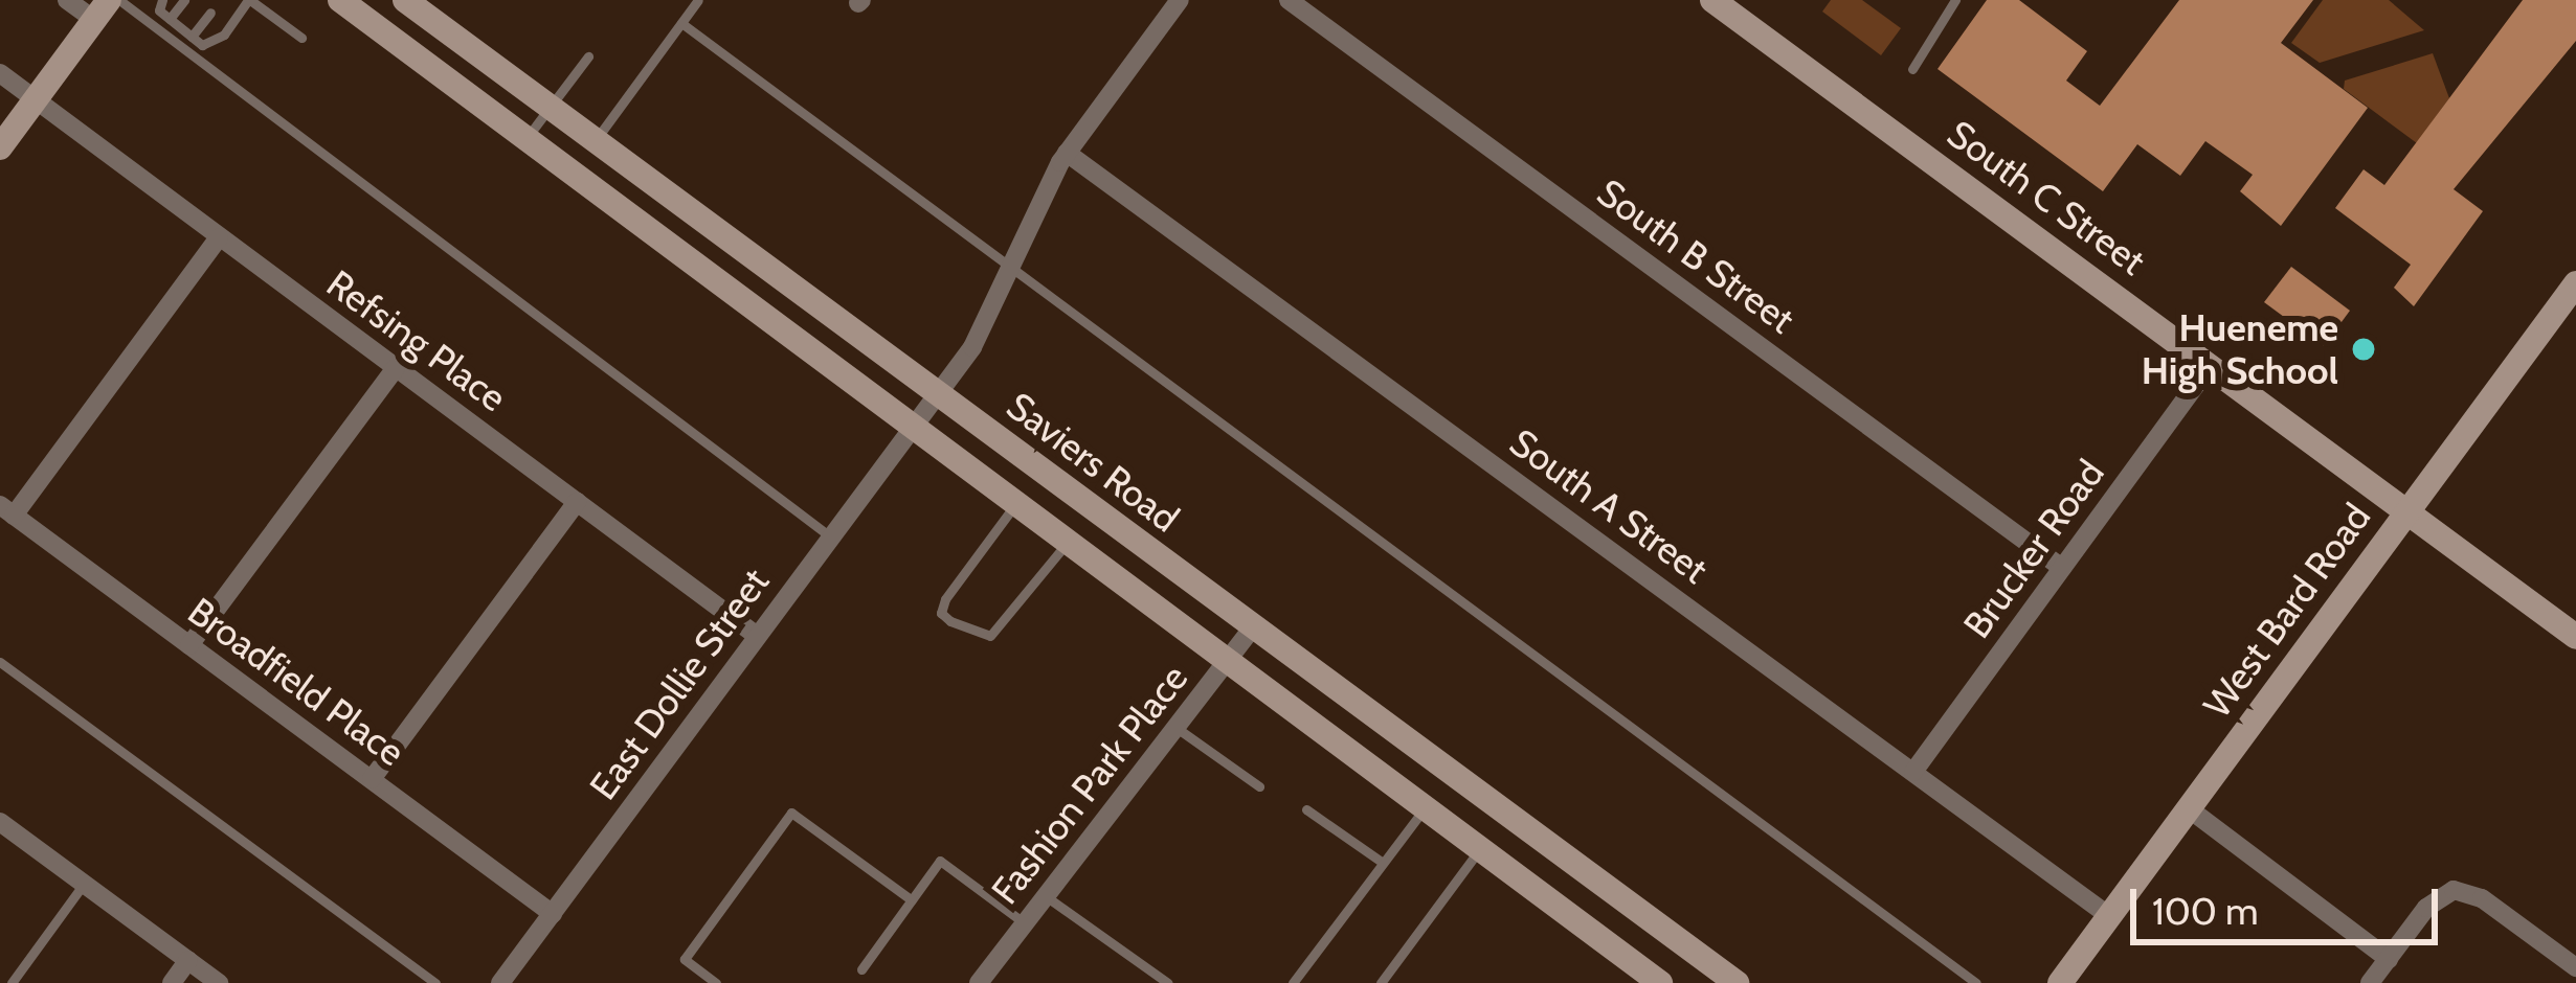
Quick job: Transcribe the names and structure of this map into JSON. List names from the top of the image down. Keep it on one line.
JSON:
{"streets":{"main road":["South C Street","Saviers Road","West Bard Road"],"street":["South B Street","Refsing Place","South A Street","Brucker Road","Broadfield Place","East Dollie Street","Fashion Park Place"]},"crossings":[["South C Street","Brucker Road"],["South C Street","West Bard Road"],["South B Street","Brucker Road"],["Refsing Place","East Dollie Street"],["Saviers Road","East Dollie Street"],["Saviers Road","Fashion Park Place"],["South A Street","Brucker Road"],["South A Street","West Bard Road"],["South A Street","East Dollie Street"],["Broadfield Place","East Dollie Street"]],"places":["Hueneme High School"],"scale_bar":"100 m"}
